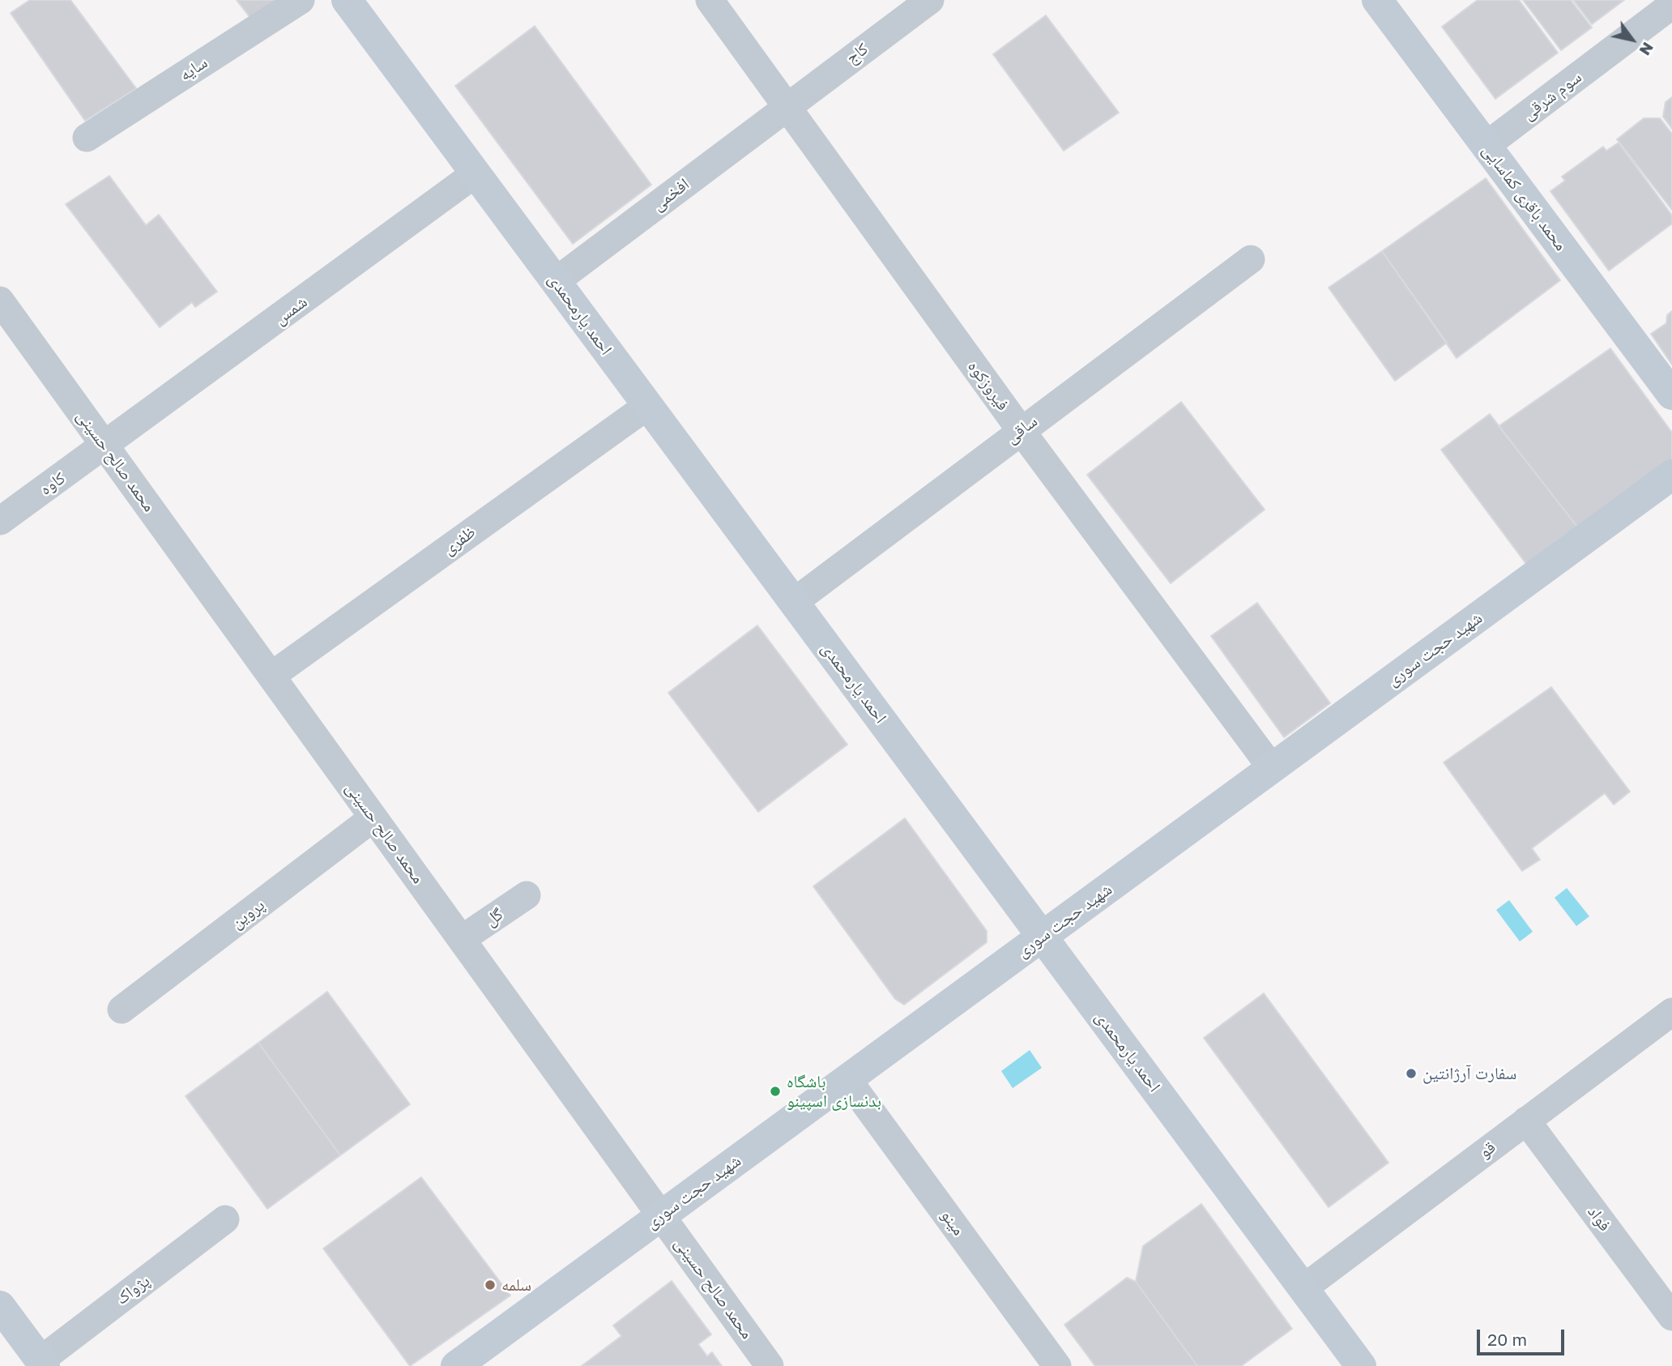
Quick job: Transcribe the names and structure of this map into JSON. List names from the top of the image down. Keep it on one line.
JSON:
{"streets":{"street":["کاج","سایه","سوم شرقی","افخمی","محمد باقری کماسایی","شمس","احمد یارمحمدی","فیروزکوه","ساقی","محمد صالح حسینی","کاوه","ظفری","شهید حجت سوری","پروین","گل","قو","فواد","مینو","پژواک"]},"crossings":[["کاج","افخمی"],["کاج","فیروزکوه"],["سوم شرقی","محمد باقری کماسایی"],["افخمی","احمد یارمحمدی"],["افخمی","فیروزکوه"],["شمس","احمد یارمحمدی"],["شمس","محمد صالح حسینی"],["شمس","کاوه"],["احمد یارمحمدی","ساقی"],["احمد یارمحمدی","ظفری"],["احمد یارمحمدی","شهید حجت سوری"],["احمد یارمحمدی","قو"],["فیروزکوه","ساقی"],["فیروزکوه","شهید حجت سوری"],["محمد صالح حسینی","کاوه"],["محمد صالح حسینی","ظفری"],["محمد صالح حسینی","شهید حجت سوری"],["محمد صالح حسینی","پروین"],["محمد صالح حسینی","گل"],["شهید حجت سوری","مینو"],["قو","فواد"]],"places":["سفارت آرژانتین","باشگاه بدنسازی اسپینو","سلمه"],"scale_bar":"20 m","north":"bottom right"}
